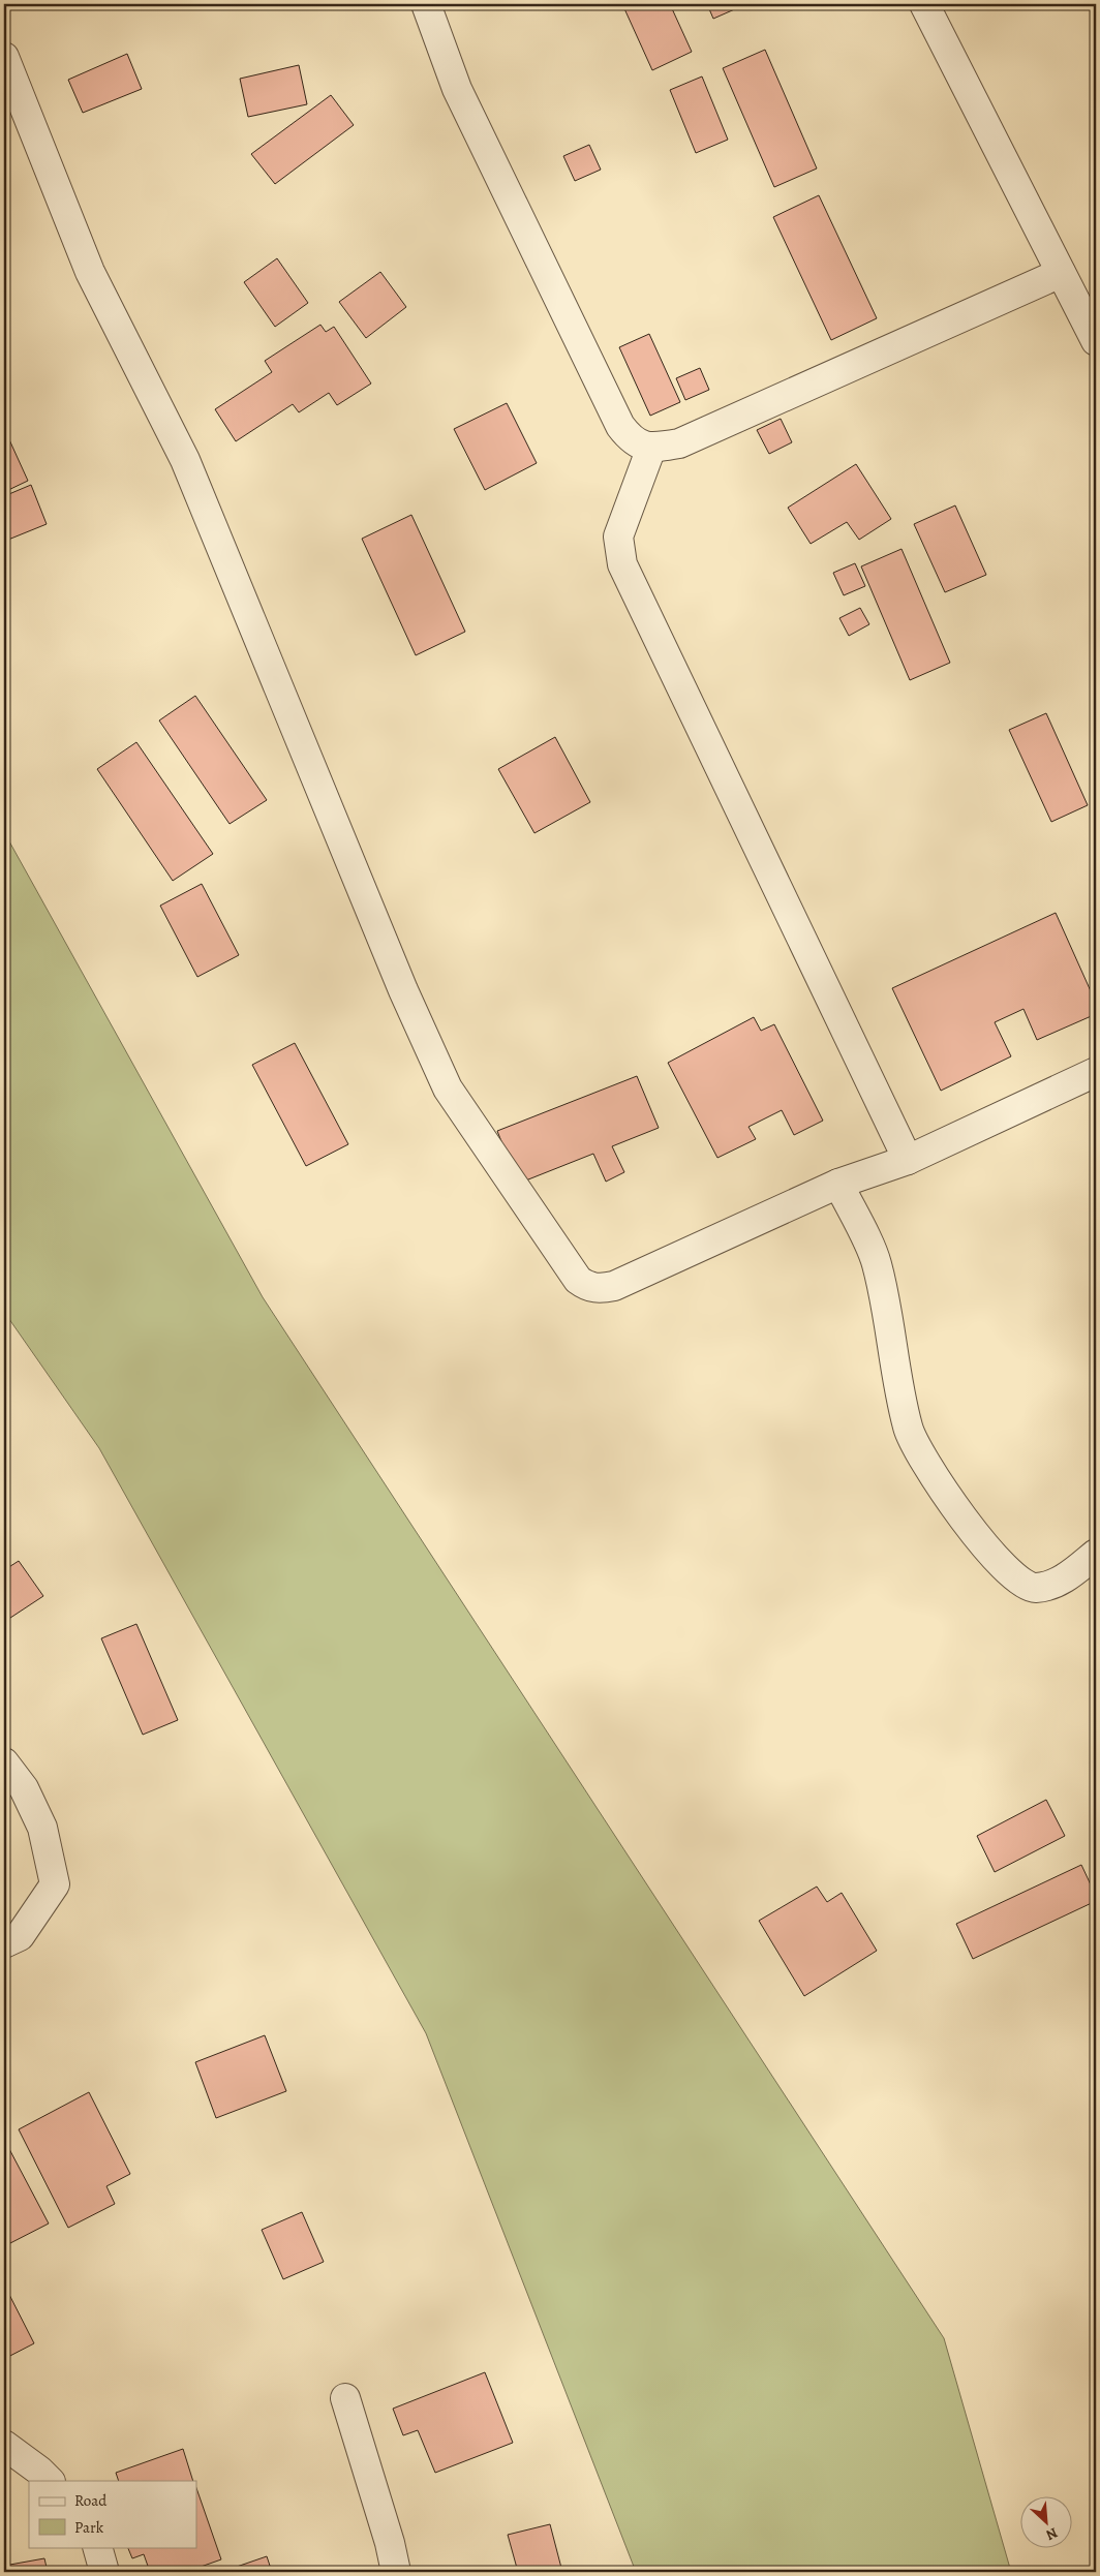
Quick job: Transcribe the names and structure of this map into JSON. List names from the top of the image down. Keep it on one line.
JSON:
{"legend":["Road","Park"],"north":"bottom right"}
